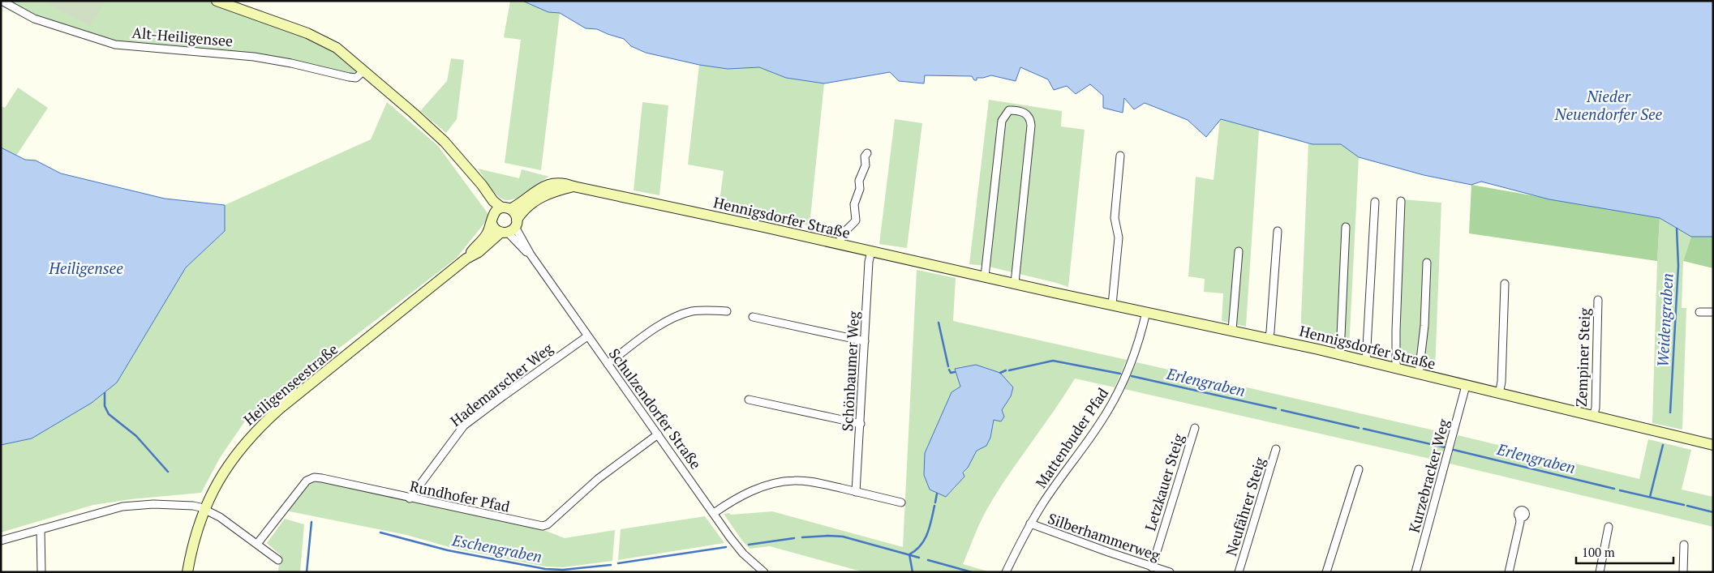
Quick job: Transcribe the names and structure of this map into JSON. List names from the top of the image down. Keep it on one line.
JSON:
{"streets":{"main road":["Hennigsdorfer Straße","Heiligenseestraße"],"street":["Alt-Heiligensee","Zempiner Steig","Schönbaumer Weg","Hademarscher Weg","Schulzendorfer Straße","Mattenbuder Pfad","Kurzebracker Weg","Letzkauer Steig","Rundhofer Pfad","Neufährer Steig","Silberhammerweg"]},"crossings":[["Hennigsdorfer Straße","Zempiner Steig"],["Hennigsdorfer Straße","Schönbaumer Weg"],["Hennigsdorfer Straße","Heiligenseestraße"],["Hennigsdorfer Straße","Schulzendorfer Straße"],["Hennigsdorfer Straße","Mattenbuder Pfad"],["Hennigsdorfer Straße","Kurzebracker Weg"],["Heiligenseestraße","Schulzendorfer Straße"],["Hademarscher Weg","Schulzendorfer Straße"],["Hademarscher Weg","Rundhofer Pfad"],["Schulzendorfer Straße","Rundhofer Pfad"],["Mattenbuder Pfad","Silberhammerweg"],["Letzkauer Steig","Silberhammerweg"]],"water":["Nieder Neuendorfer See","Heiligensee","Weidengraben","Erlengraben","Eschengraben"],"scale_bar":"100 m"}
